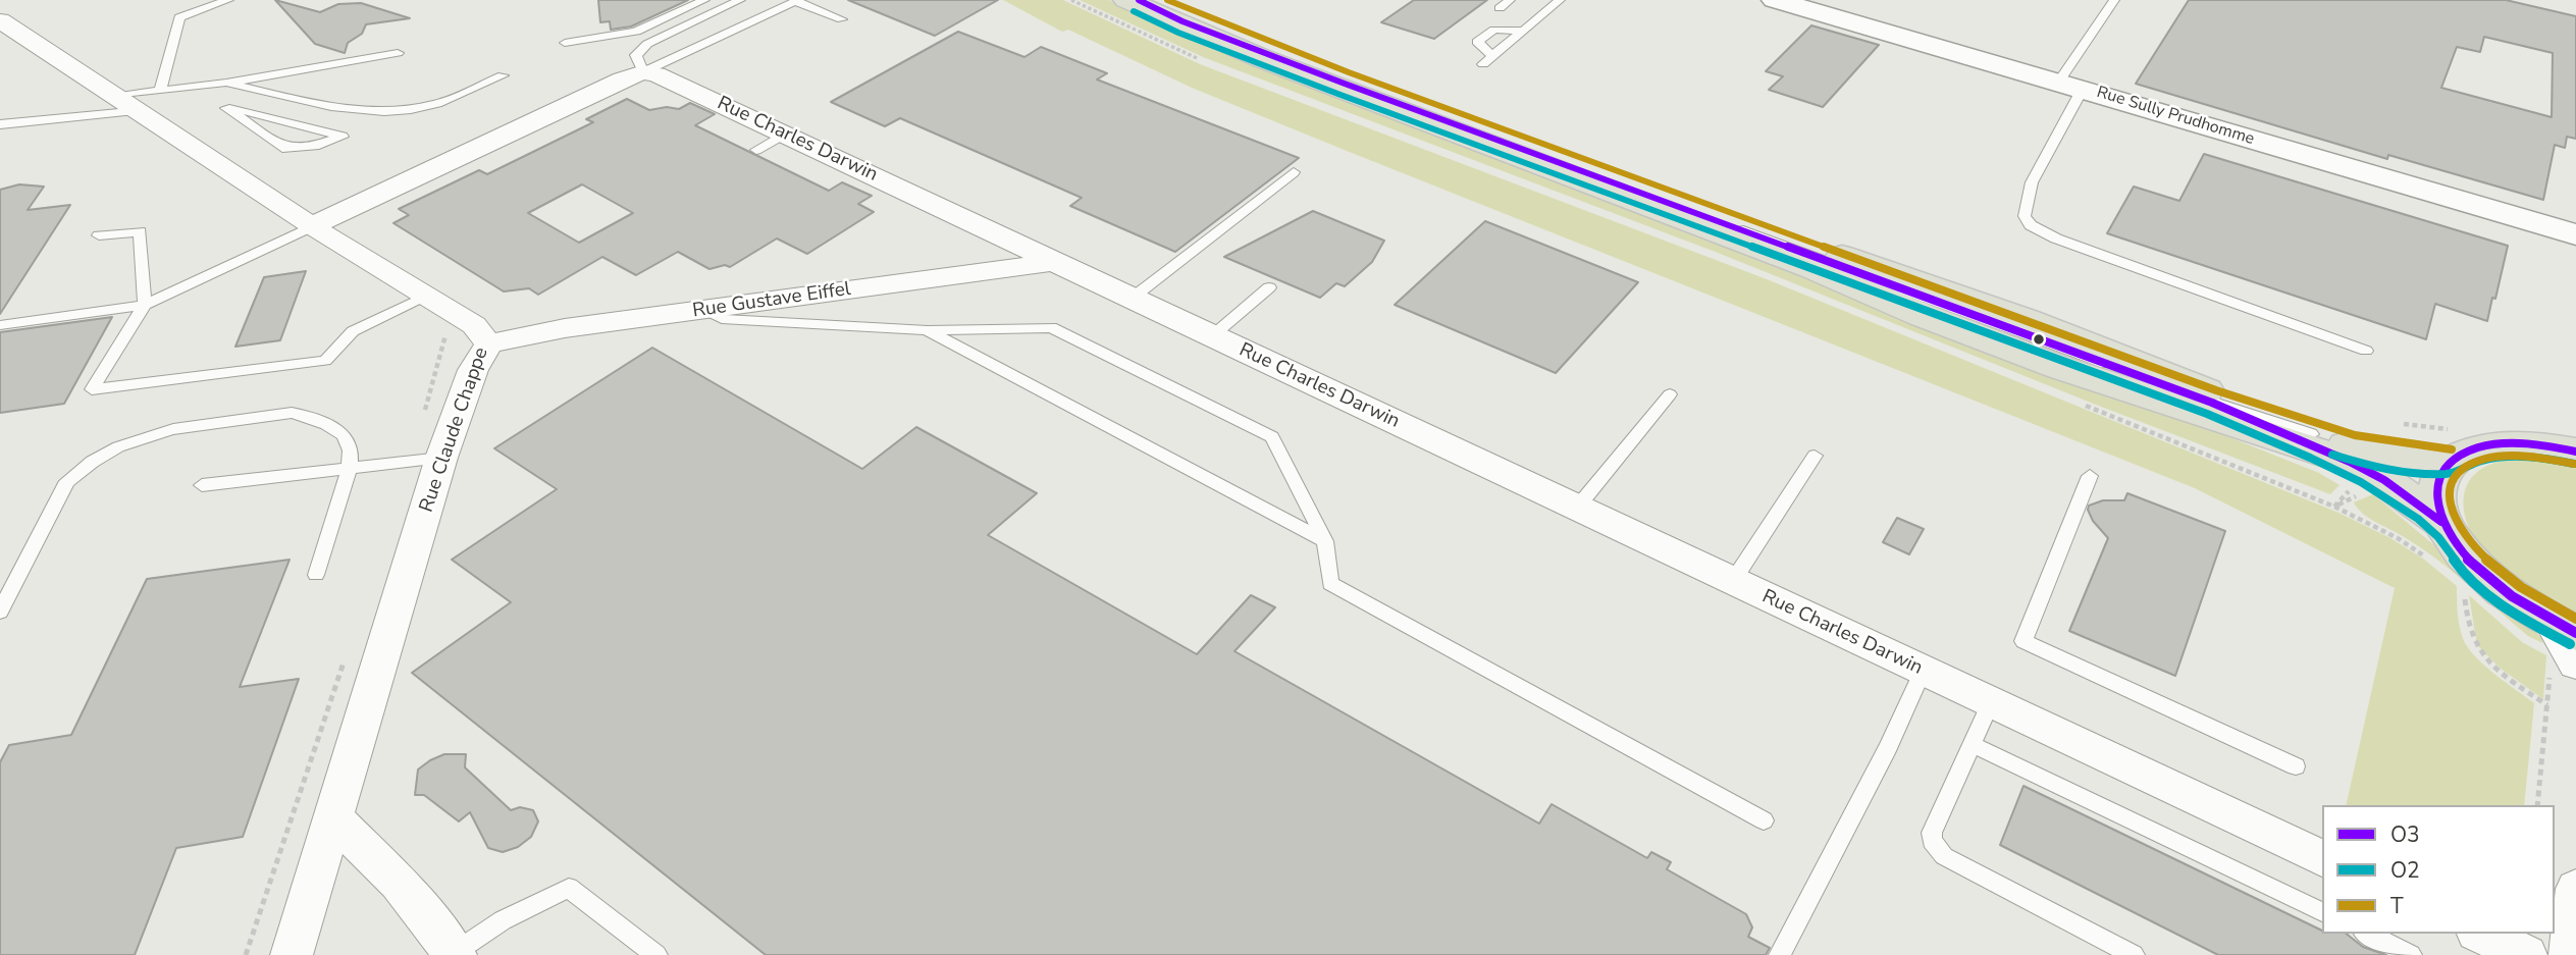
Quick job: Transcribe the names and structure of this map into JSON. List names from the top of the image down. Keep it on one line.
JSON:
{"streets":{"street":["Rue Sully Prudhomme","Rue Charles Darwin","Rue Gustave Eiffel","Rue Claude Chappe"]},"crossings":[["Rue Charles Darwin","Rue Gustave Eiffel"],["Rue Gustave Eiffel","Rue Claude Chappe"]],"lines":["transit line O3","transit line T","transit line O2"],"legend":["O3","O2","T"]}
